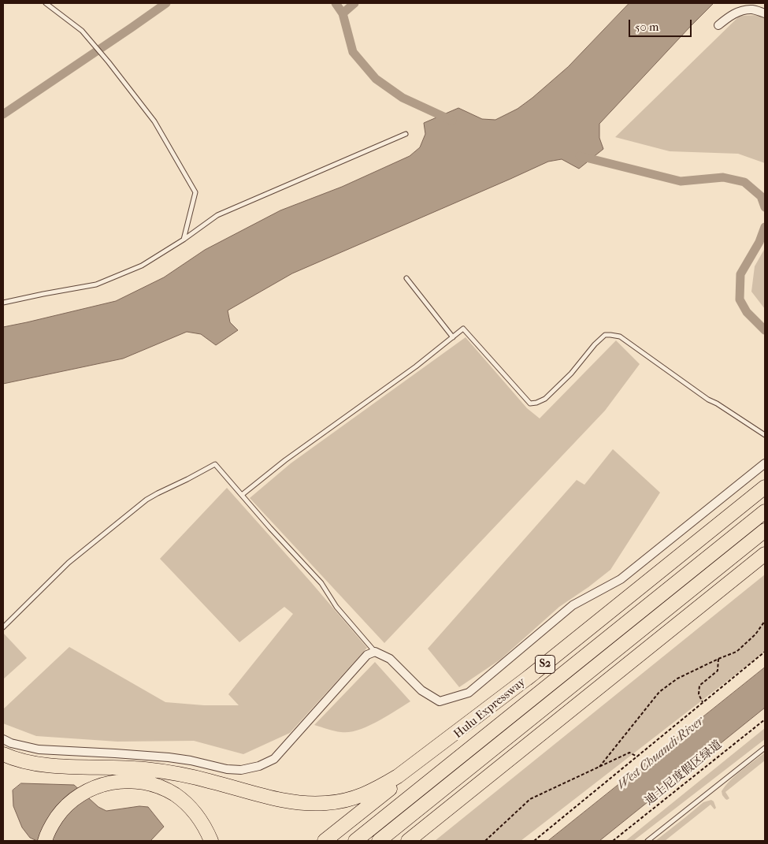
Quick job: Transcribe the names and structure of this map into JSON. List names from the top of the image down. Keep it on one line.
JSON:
{"streets":{"highway":["S2","Hulu Expressway"],"path":["迪士尼度假区绿道"]},"water":["West Chuandi River"],"scale_bar":"50 m"}
